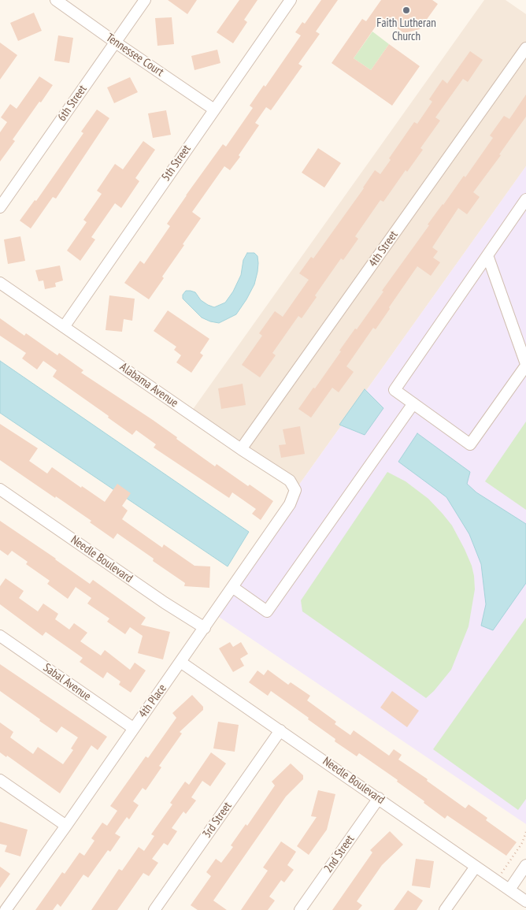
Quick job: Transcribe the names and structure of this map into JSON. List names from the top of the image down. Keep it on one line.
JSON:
{"streets":{"street":["Tennessee Court","6th Street","5th Street","4th Street","Alabama Avenue","Needle Boulevard","Sabal Avenue","4th Place","3rd Street","2nd Street"]},"crossings":[["Tennessee Court","6th Street"],["Tennessee Court","5th Street"],["5th Street","Alabama Avenue"],["4th Street","Alabama Avenue"],["Alabama Avenue","4th Place"],["Needle Boulevard","4th Place"],["Needle Boulevard","3rd Street"],["Needle Boulevard","2nd Street"],["Sabal Avenue","4th Place"]],"places":["Faith Lutheran Church"]}
